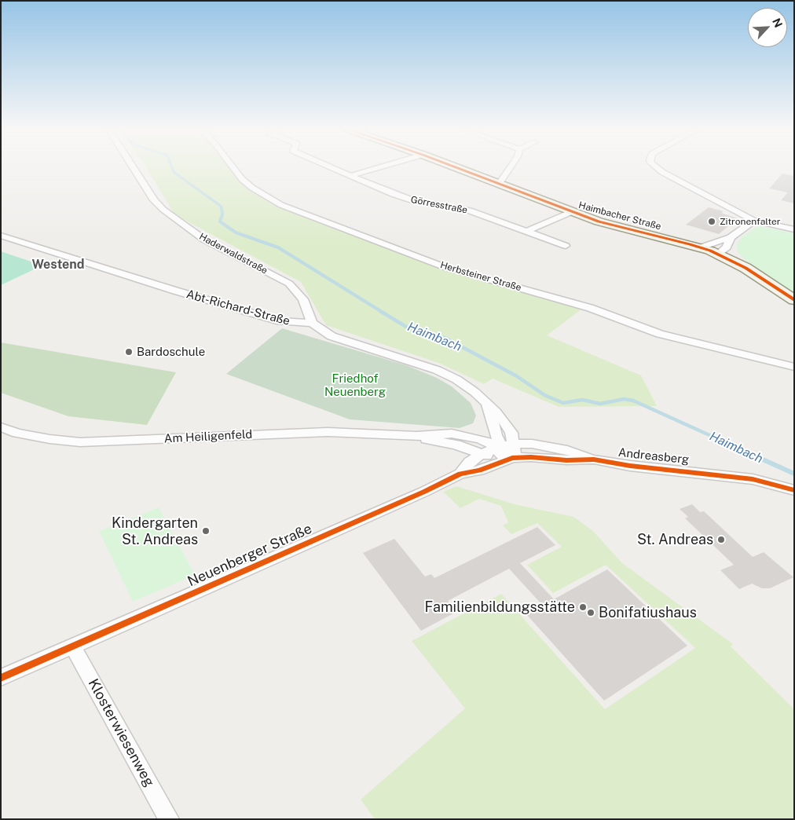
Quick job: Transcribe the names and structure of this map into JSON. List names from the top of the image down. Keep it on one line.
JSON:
{"streets":{"main road":["Haimbacher Straße"],"street":["Görresstraße","Haderwaldstraße","Herbsteiner Straße","Abt-Richard-Straße","Am Heiligenfeld","Andreasberg","Neuenberger Straße","Klosterwiesenweg"]},"crossings":[["Haderwaldstraße","Abt-Richard-Straße"],["Am Heiligenfeld","Andreasberg"],["Am Heiligenfeld","Neuenberger Straße"],["Andreasberg","Neuenberger Straße"],["Neuenberger Straße","Klosterwiesenweg"]],"districts":["Westend"],"water":["Haimbach"],"parks":["Friedhof Neuenberg"],"places":["Zitronenfalter","Bardoschule","Kindergarten St. Andreas","St. Andreas","Familienbildungsstätte","Bonifatiushaus"],"north":"top right"}
